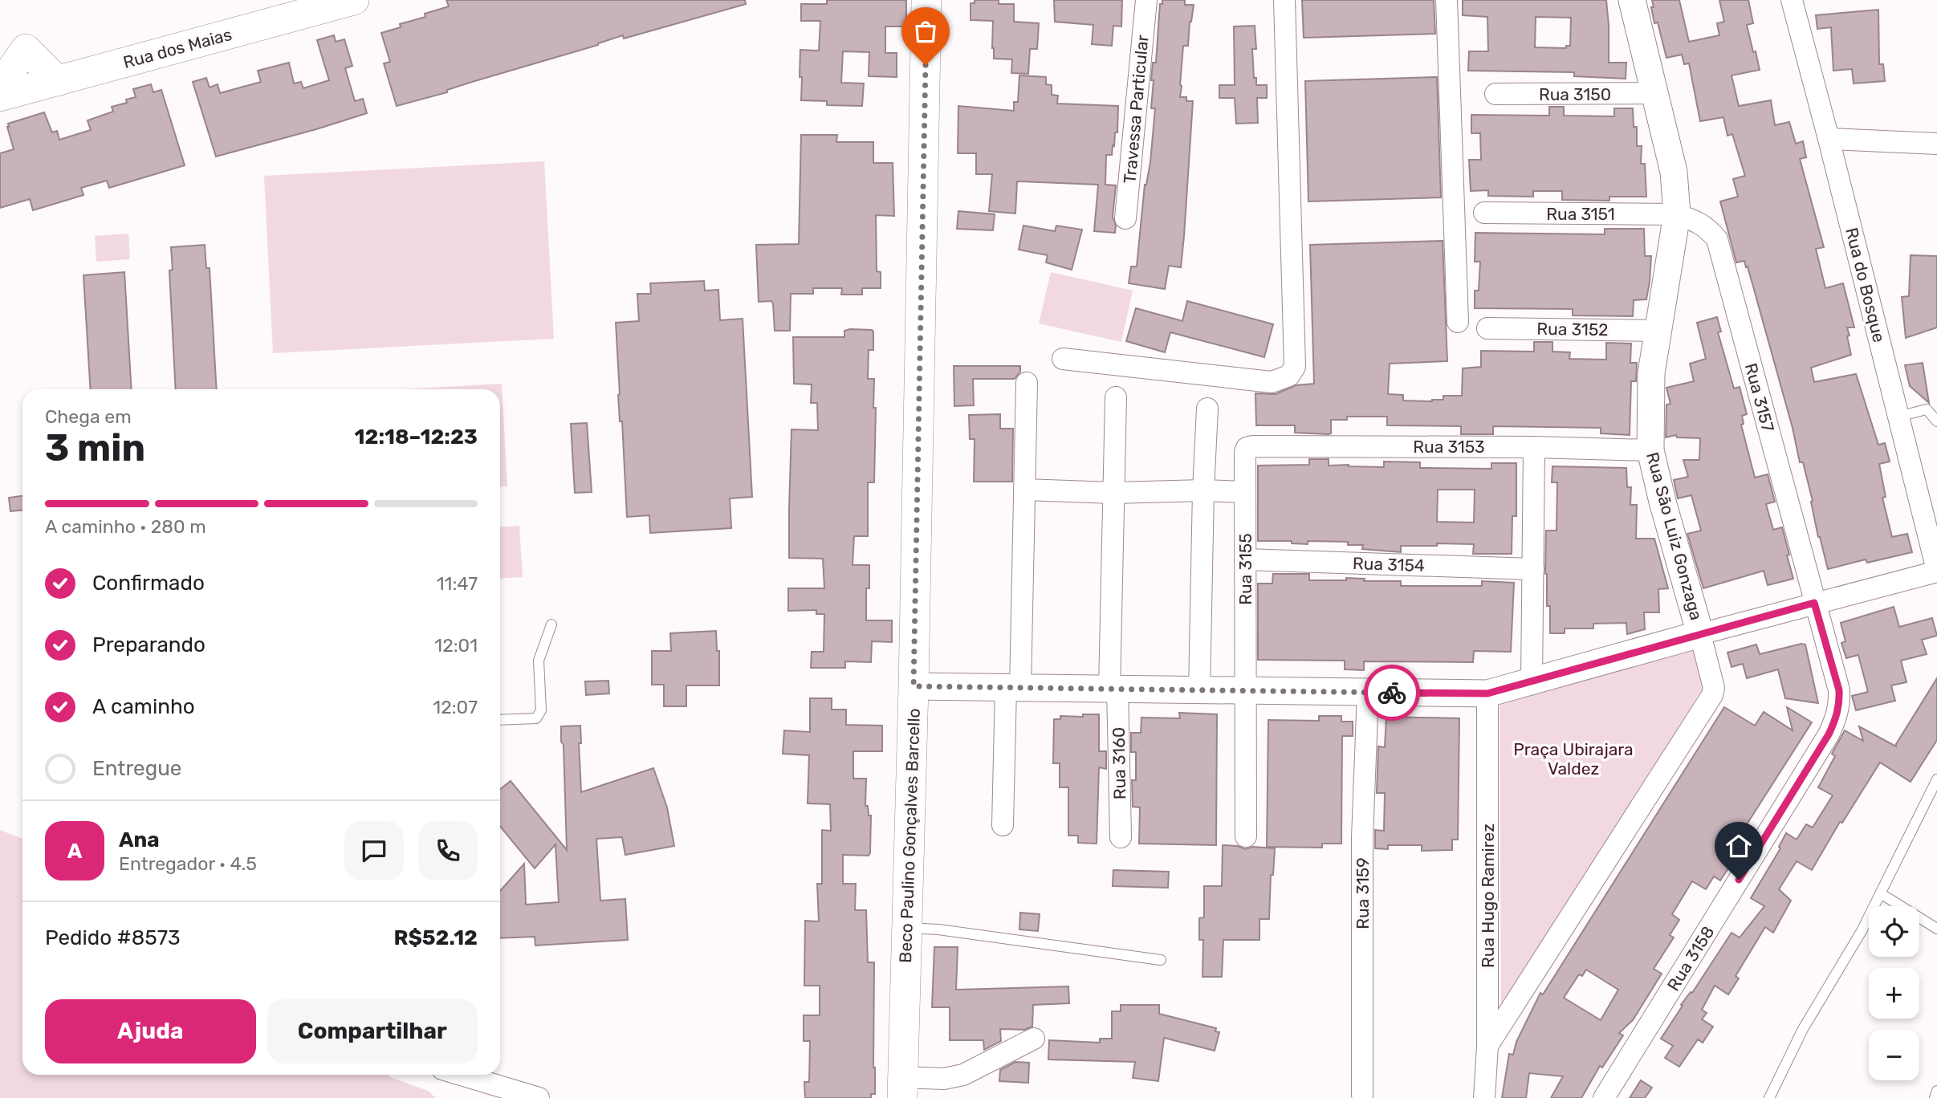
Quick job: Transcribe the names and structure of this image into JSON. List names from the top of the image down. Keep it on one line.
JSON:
{"streets":{"main road":["Rua dos Maias","Beco Paulino Gonçalves Barcello"],"street":["Rua 3150","Travessa Particular","Rua 3151","Rua do Bosque","Rua 3152","Rua 3157","Rua 3153","Rua São Luiz Gonzaga","Rua 3154","Rua 3155","Rua 3160","Rua 3159","Rua Hugo Ramirez","Rua 3158"]},"crossings":[["Rua 3150","Rua São Luiz Gonzaga"],["Rua 3151","Rua 3157"],["Rua 3151","Rua São Luiz Gonzaga"],["Rua 3152","Rua São Luiz Gonzaga"],["Rua 3157","Rua São Luiz Gonzaga"],["Rua 3157","Rua 3158"],["Rua 3153","Rua São Luiz Gonzaga"],["Rua 3153","Rua 3155"],["Rua São Luiz Gonzaga","Rua Hugo Ramirez"],["Rua 3154","Rua 3155"]],"parks":["Praça Ubirajara Valdez"],"page":{"heading":["3 min","Chega em","12:18–12:23"],"panel":["Ana","Entregador · 4.5","Pedido #8573","R$52.12"],"bar":"A caminho · 280 m","list":[["Confirmado","11:47"],["Preparando","12:01"],["A caminho","12:07"],"Entregue"],"round":"A","map_buttons":["+","−"],"buttons":["Ajuda","Compartilhar"]}}
